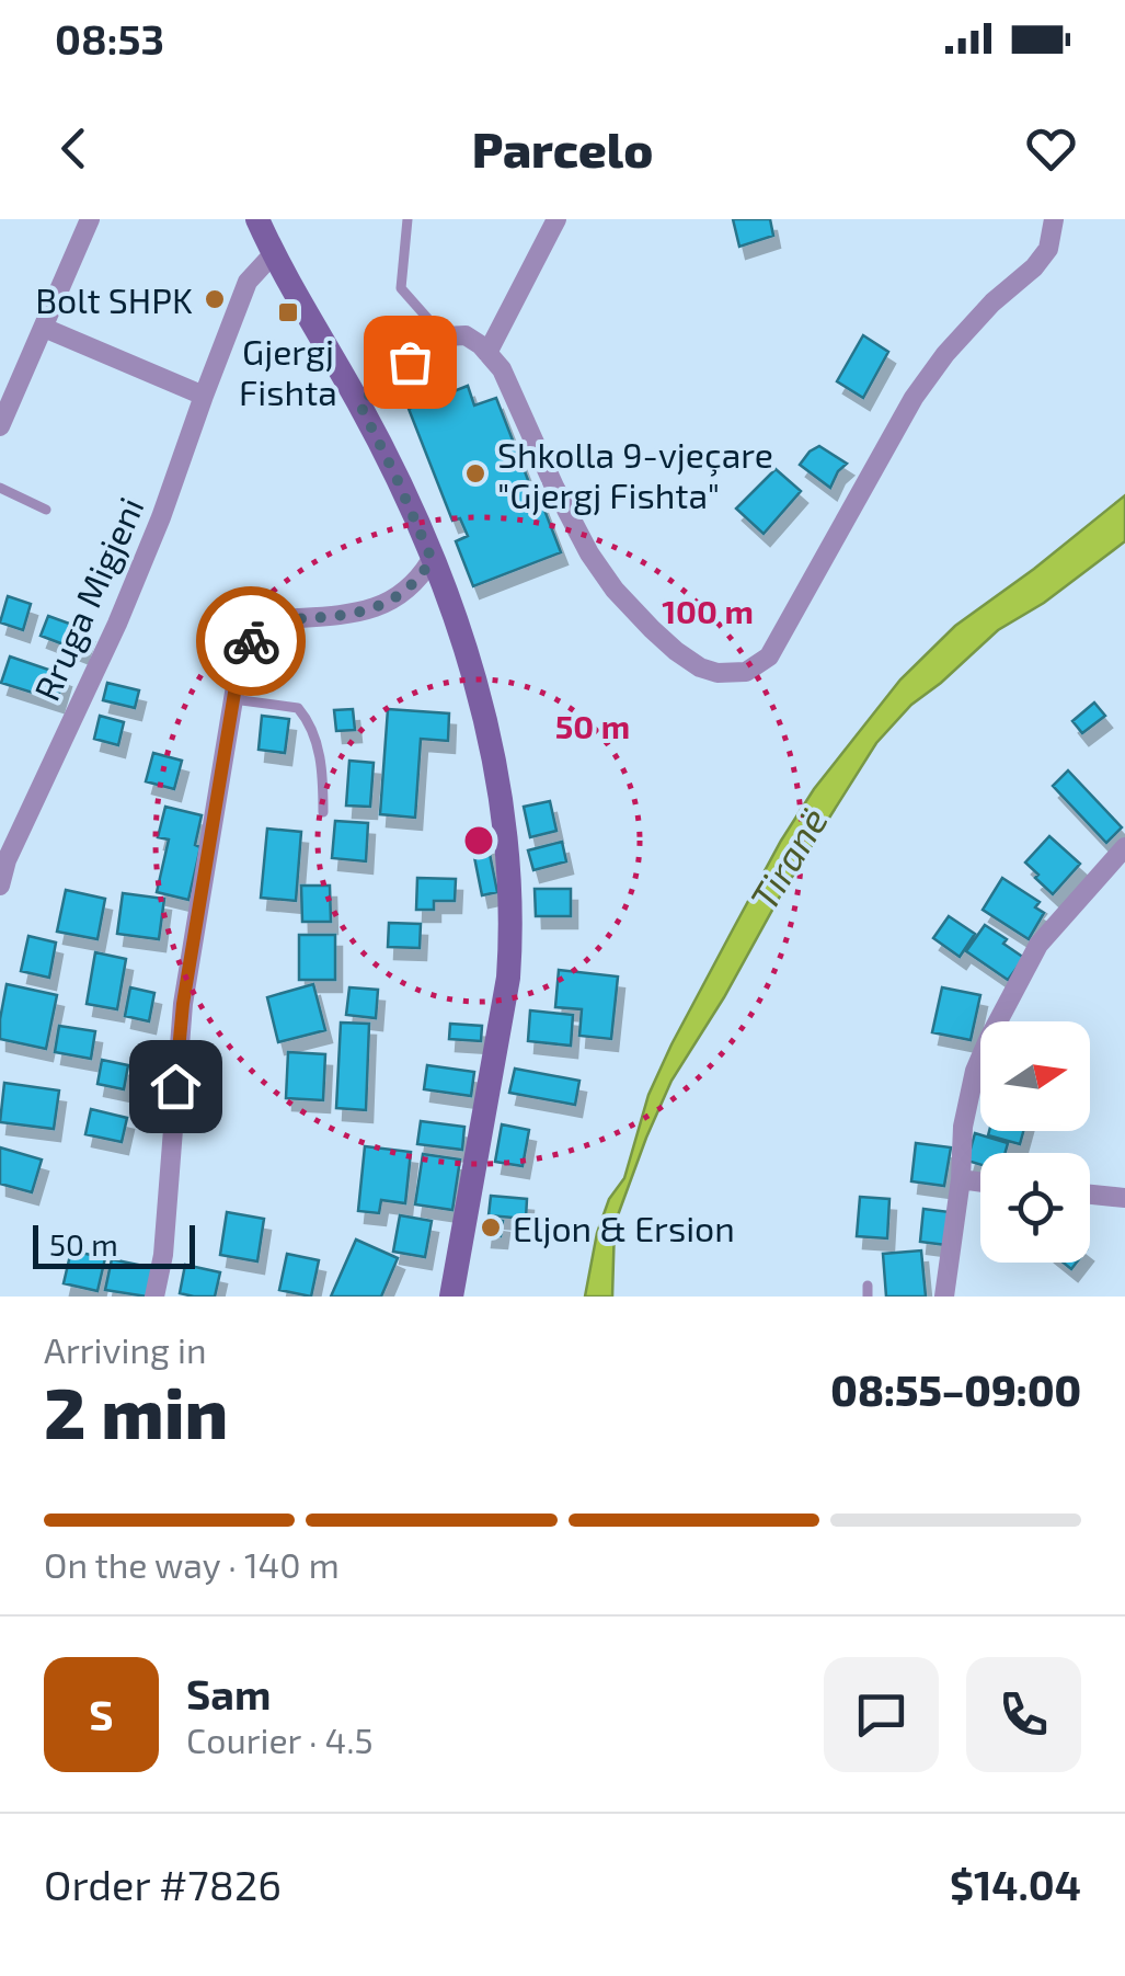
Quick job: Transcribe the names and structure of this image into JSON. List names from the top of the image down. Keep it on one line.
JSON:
{"streets":{"street":["Rruga Migjeni"]},"water":["Tiranë"],"places":{"other":["Bolt SHPK","Shkolla 9-vjeçare \"Gjergj Fishta\"","Eljon & Ersion"],"transit":["Gjergj Fishta"]},"scale_bar":"50 m","north":"right","page":{"status":"08:53","header":"Parcelo","scale":"50 m","heading":["2 min","Arriving in","08:55–09:00"],"panel":["Sam","Courier · 4.5","Order #7826","$14.04"],"bar":"On the way · 140 m","round":"S"},"rings":["100 m","50 m"]}
